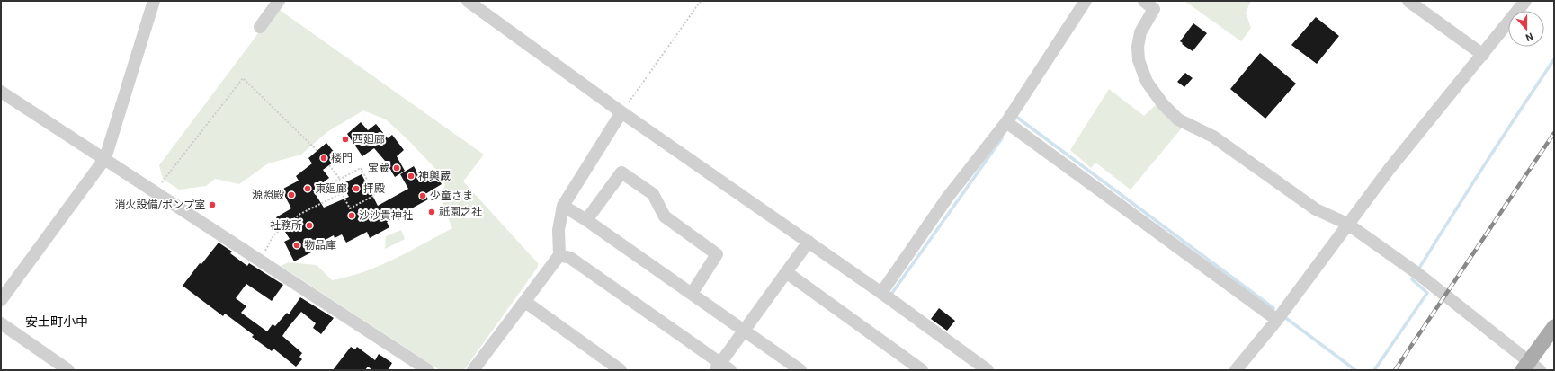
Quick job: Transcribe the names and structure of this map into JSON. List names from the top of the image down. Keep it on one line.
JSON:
{"districts":["安土町小中"],"places":["西廻廊","楼門","宝蔵","神輿蔵","東廻廊","拝殿","源照殿","少童さま","消火設備/ポンプ室","祇園之社","沙沙貴神社","社務所","物品庫"],"north":"bottom"}
